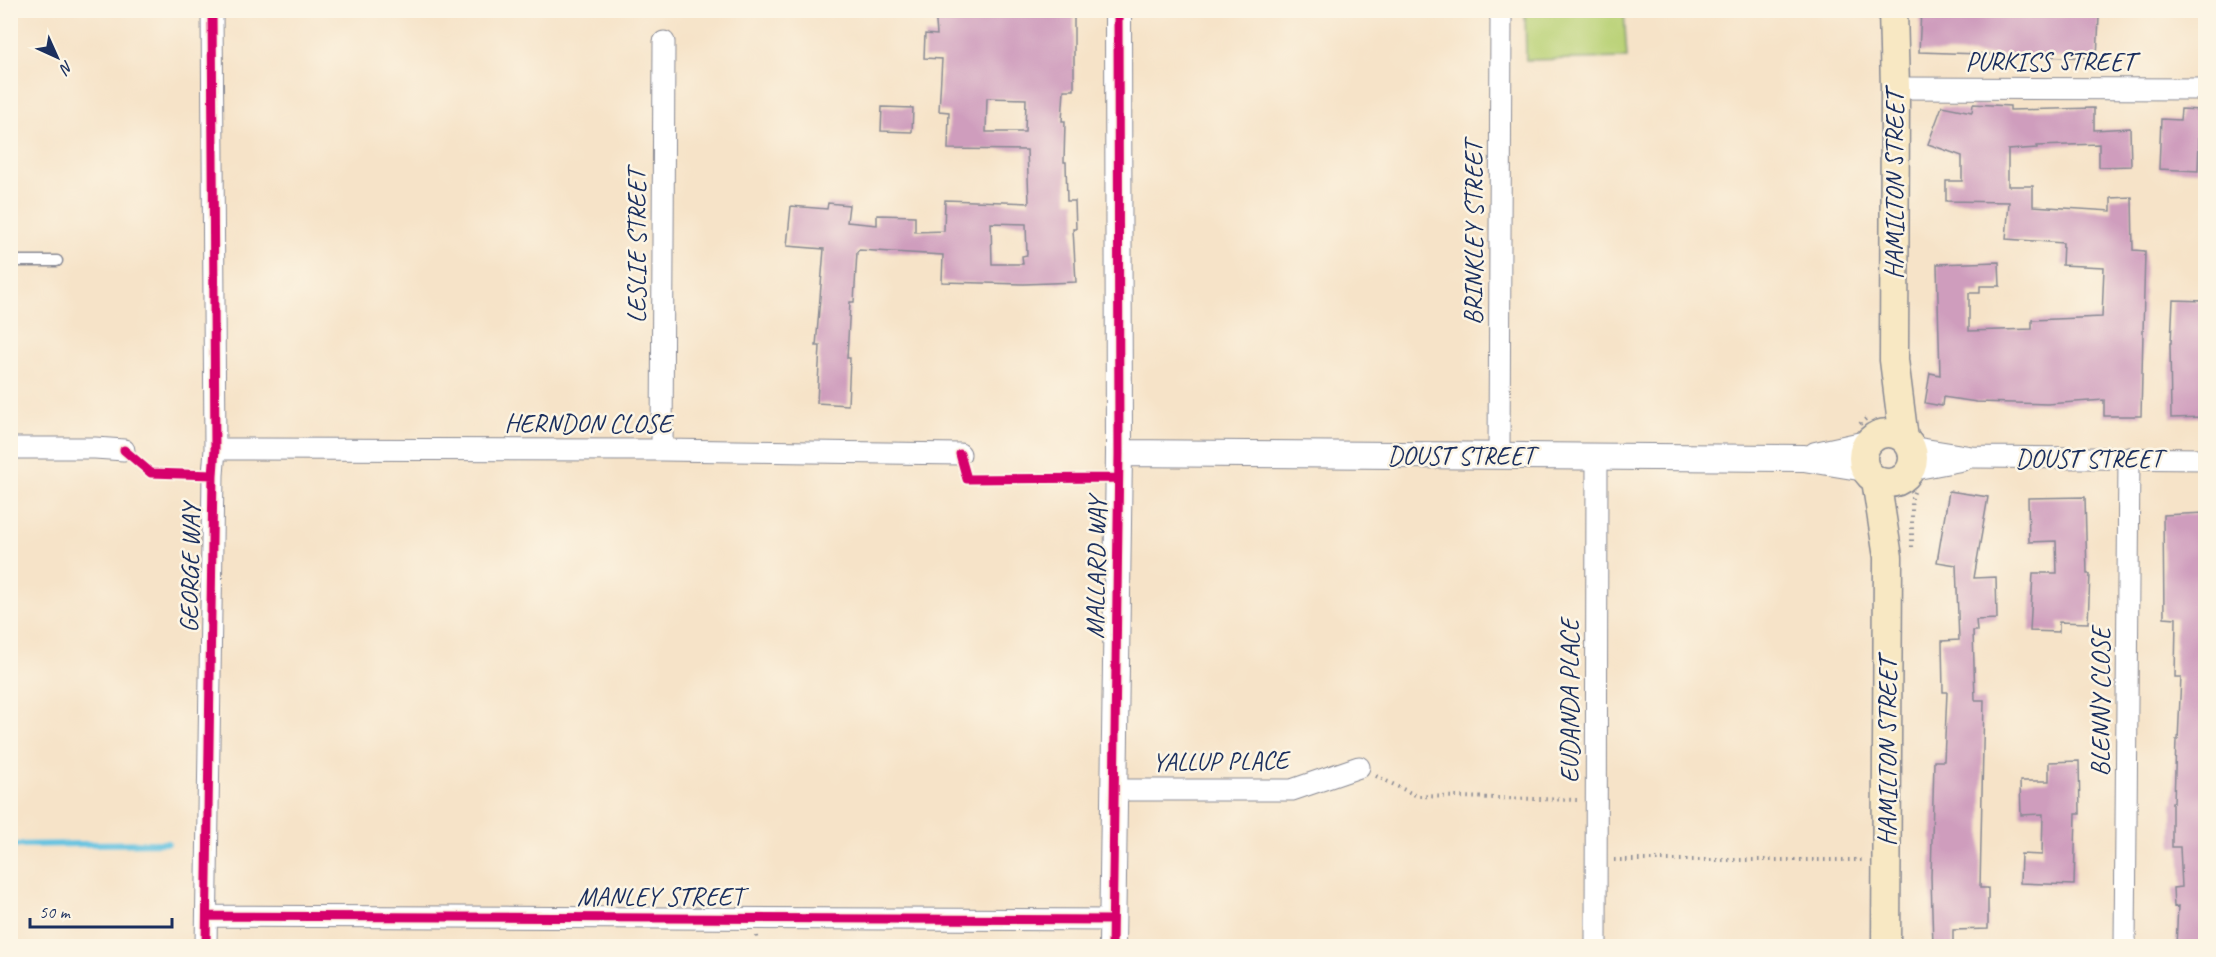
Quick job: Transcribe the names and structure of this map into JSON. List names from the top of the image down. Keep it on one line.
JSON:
{"streets":{"main road":["HAMILTON STREET"],"street":["PURKISS STREET","BRINKLEY STREET","LESLIE STREET","HERNDON CLOSE","DOUST STREET","GEORGE WAY","MALLARD WAY","EUDANDA PLACE","BLENNY CLOSE","YALLUP PLACE","MANLEY STREET"]},"crossings":[["PURKISS STREET","HAMILTON STREET"],["HAMILTON STREET","DOUST STREET"],["BRINKLEY STREET","DOUST STREET"],["LESLIE STREET","HERNDON CLOSE"],["HERNDON CLOSE","GEORGE WAY"],["DOUST STREET","MALLARD WAY"],["DOUST STREET","EUDANDA PLACE"],["DOUST STREET","BLENNY CLOSE"],["GEORGE WAY","MANLEY STREET"],["MALLARD WAY","YALLUP PLACE"],["MALLARD WAY","MANLEY STREET"]],"scale_bar":"50 m","north":"bottom right"}
